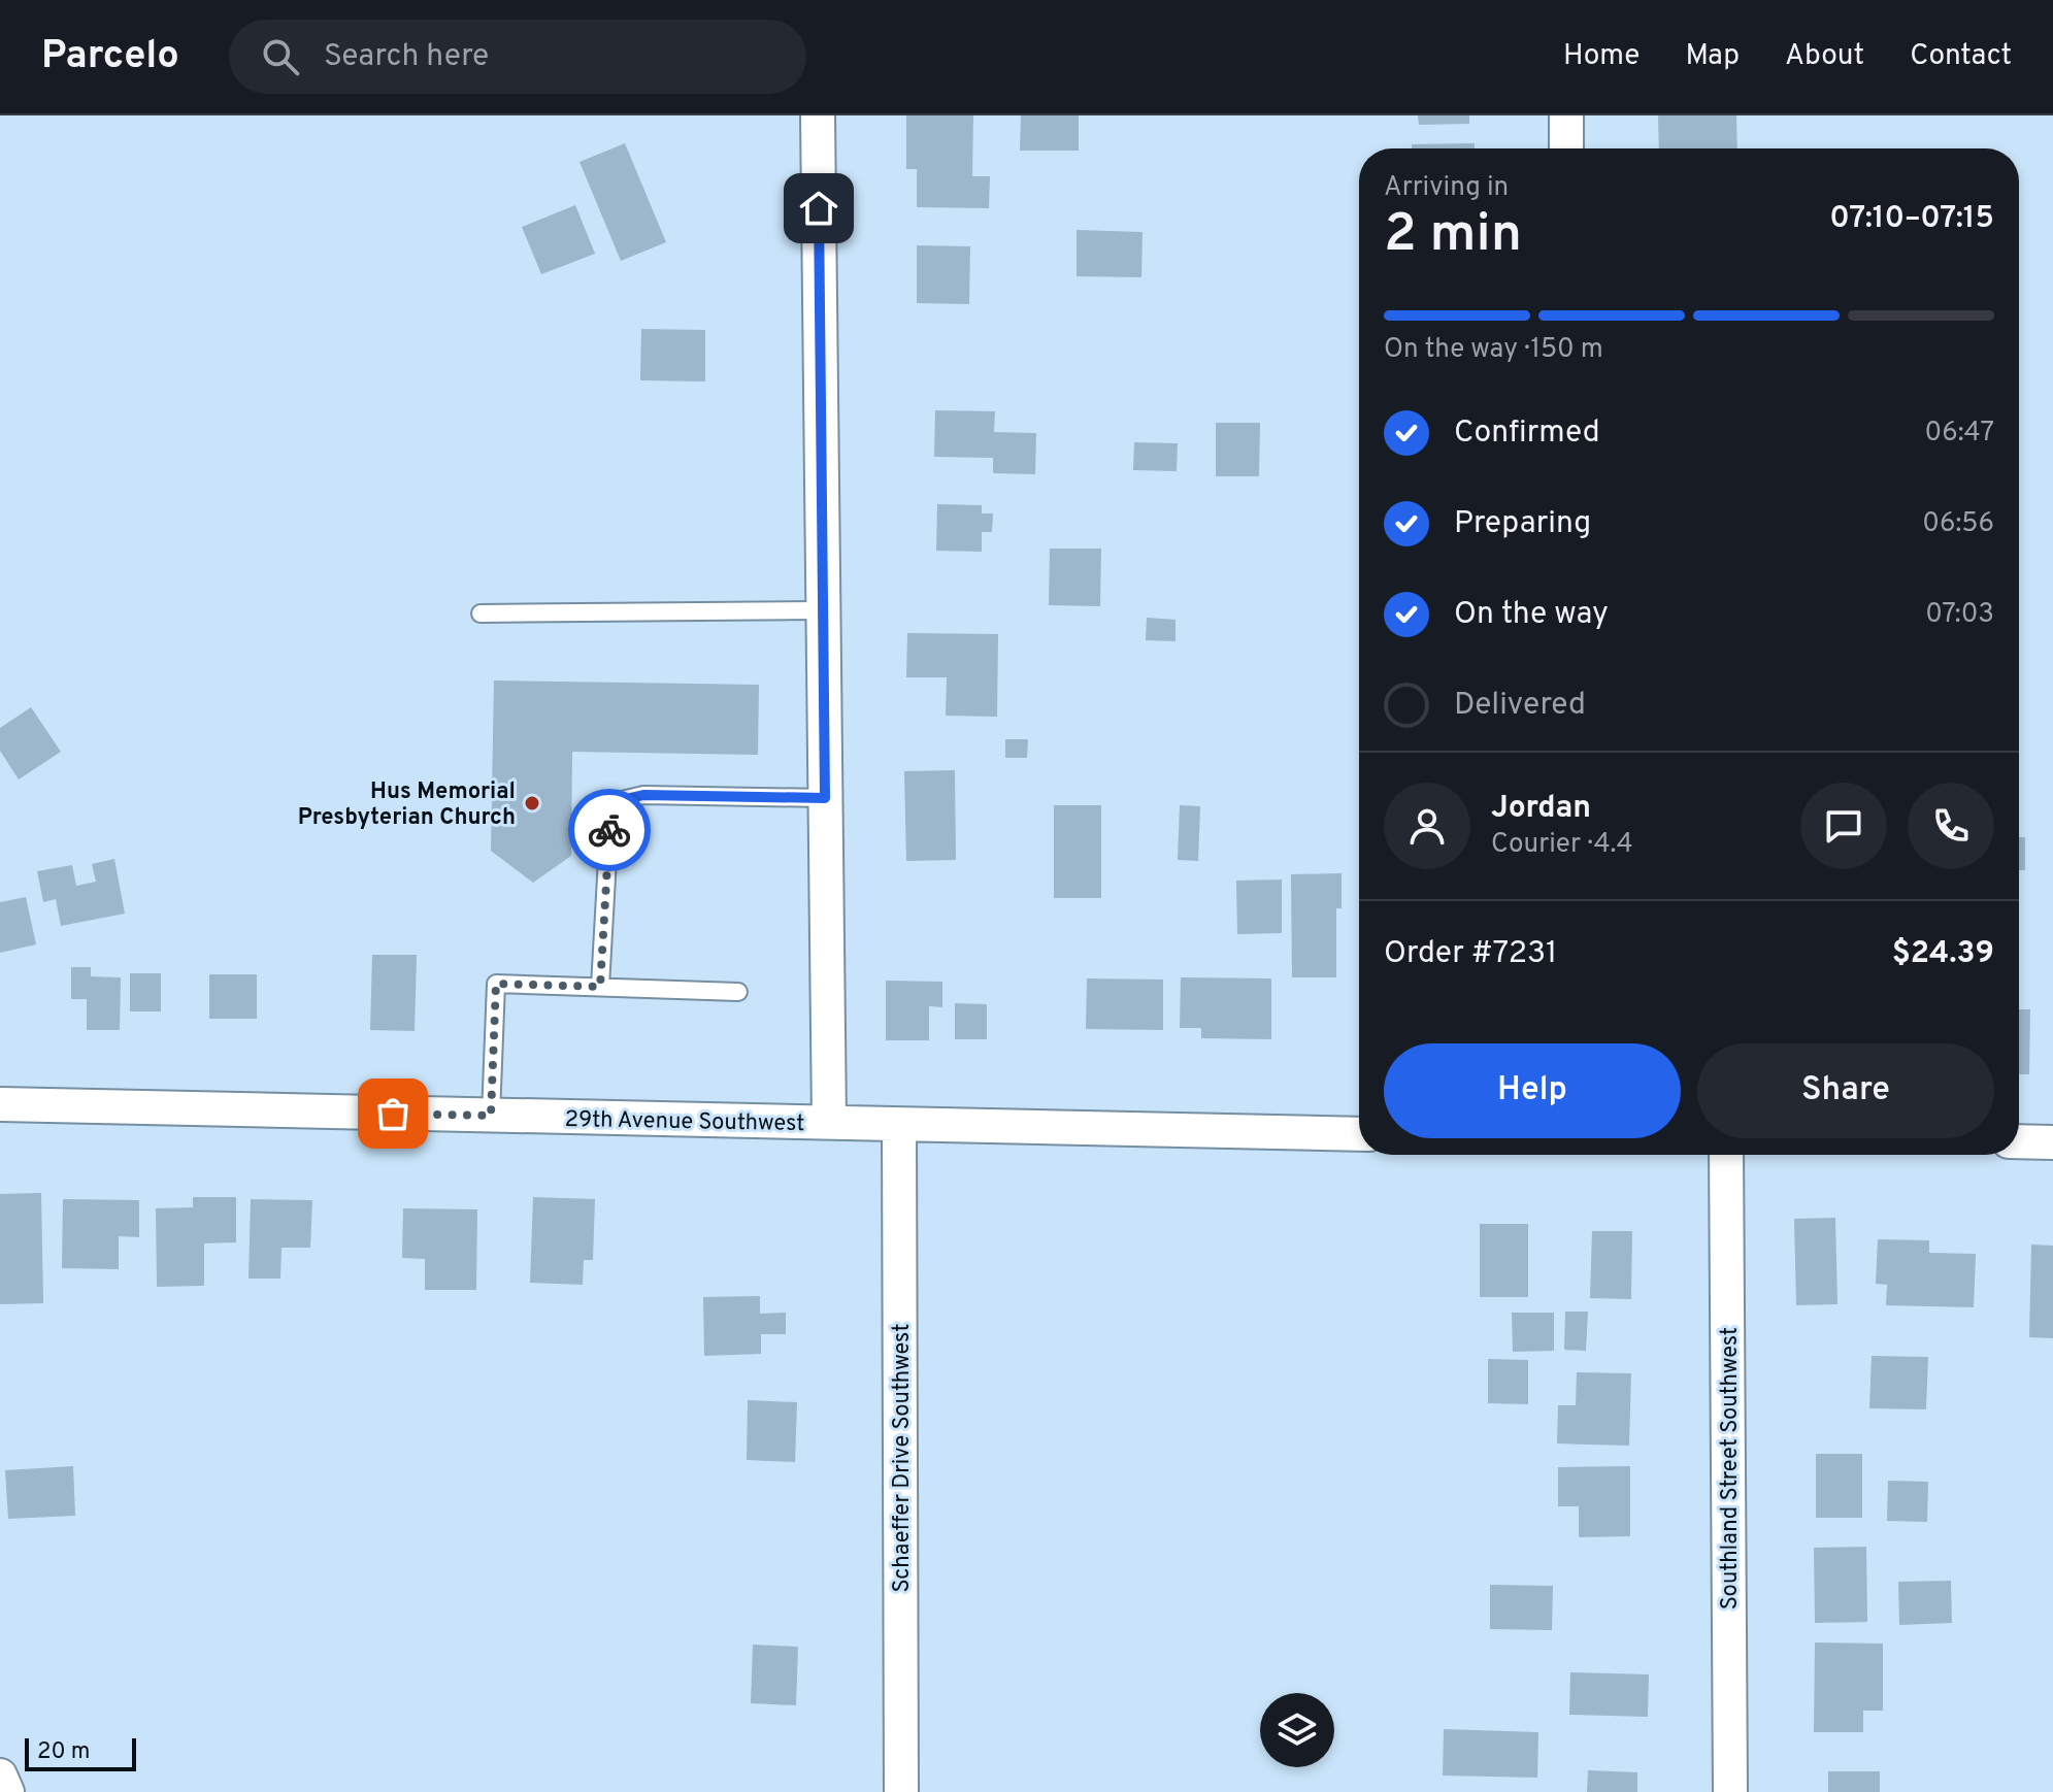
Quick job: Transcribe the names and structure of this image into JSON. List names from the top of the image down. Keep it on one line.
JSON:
{"streets":{"street":["29th Avenue Southwest","Schaeffer Drive Southwest","Southland Street Southwest"]},"crossings":[["29th Avenue Southwest","Schaeffer Drive Southwest"]],"places":["Hus Memorial Presbyterian Church"],"scale_bar":"20 m","page":{"header":"Parcelo","search":"Search here","nav":["Home","Map","About","Contact"],"heading":["2 min","Arriving in","07:10–07:15"],"panel":["Jordan","Courier · 4.4","Order #7231","$24.39"],"bar":"On the way · 150 m","list":[["Confirmed","06:47"],["Preparing","06:56"],["On the way","07:03"],"Delivered"],"buttons":["Help","Share"],"scale":"20 m"}}
